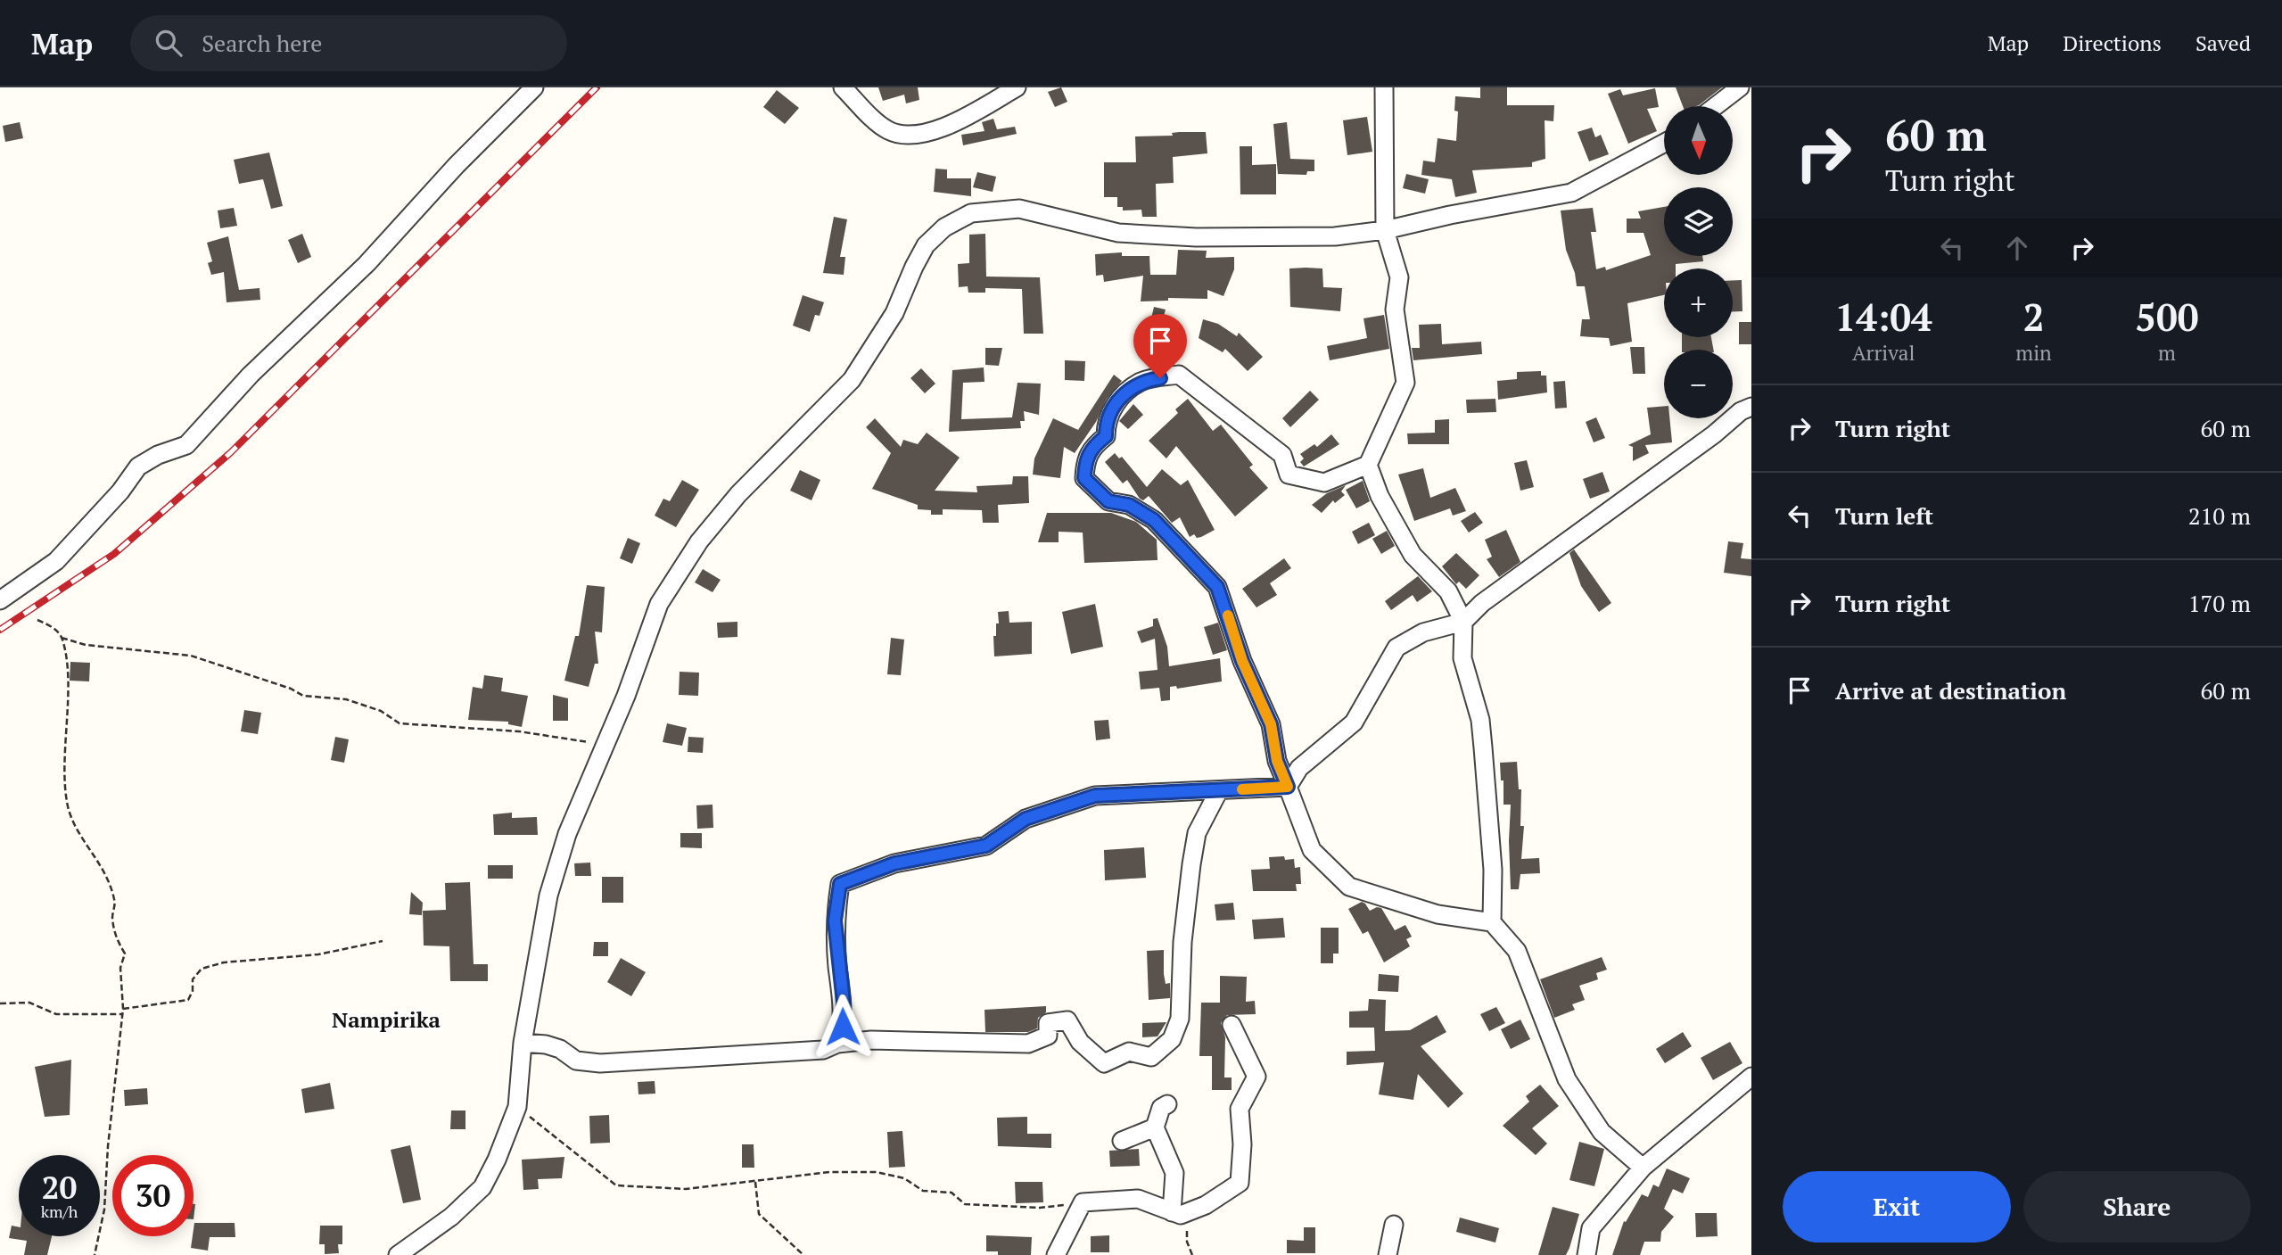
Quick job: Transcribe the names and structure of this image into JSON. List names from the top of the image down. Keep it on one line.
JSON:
{"districts":["Nampirika"],"north":"bottom","page":{"header":"Map","search":"Search here","nav":["Map","Directions","Saved"],"turn":["60 m","Turn right"],"map_buttons":["+","−"],"eta":["14:04","Arrival","2","min","500","m"],"list":[{"name":"Turn right","value":"60 m"},{"name":"Turn left","value":"210 m"},{"name":"Turn right","value":"170 m"},{"name":"Arrive at destination","value":"60 m"}],"speed":"20 km/h","limit":"30","buttons":["Exit","Share"]}}
